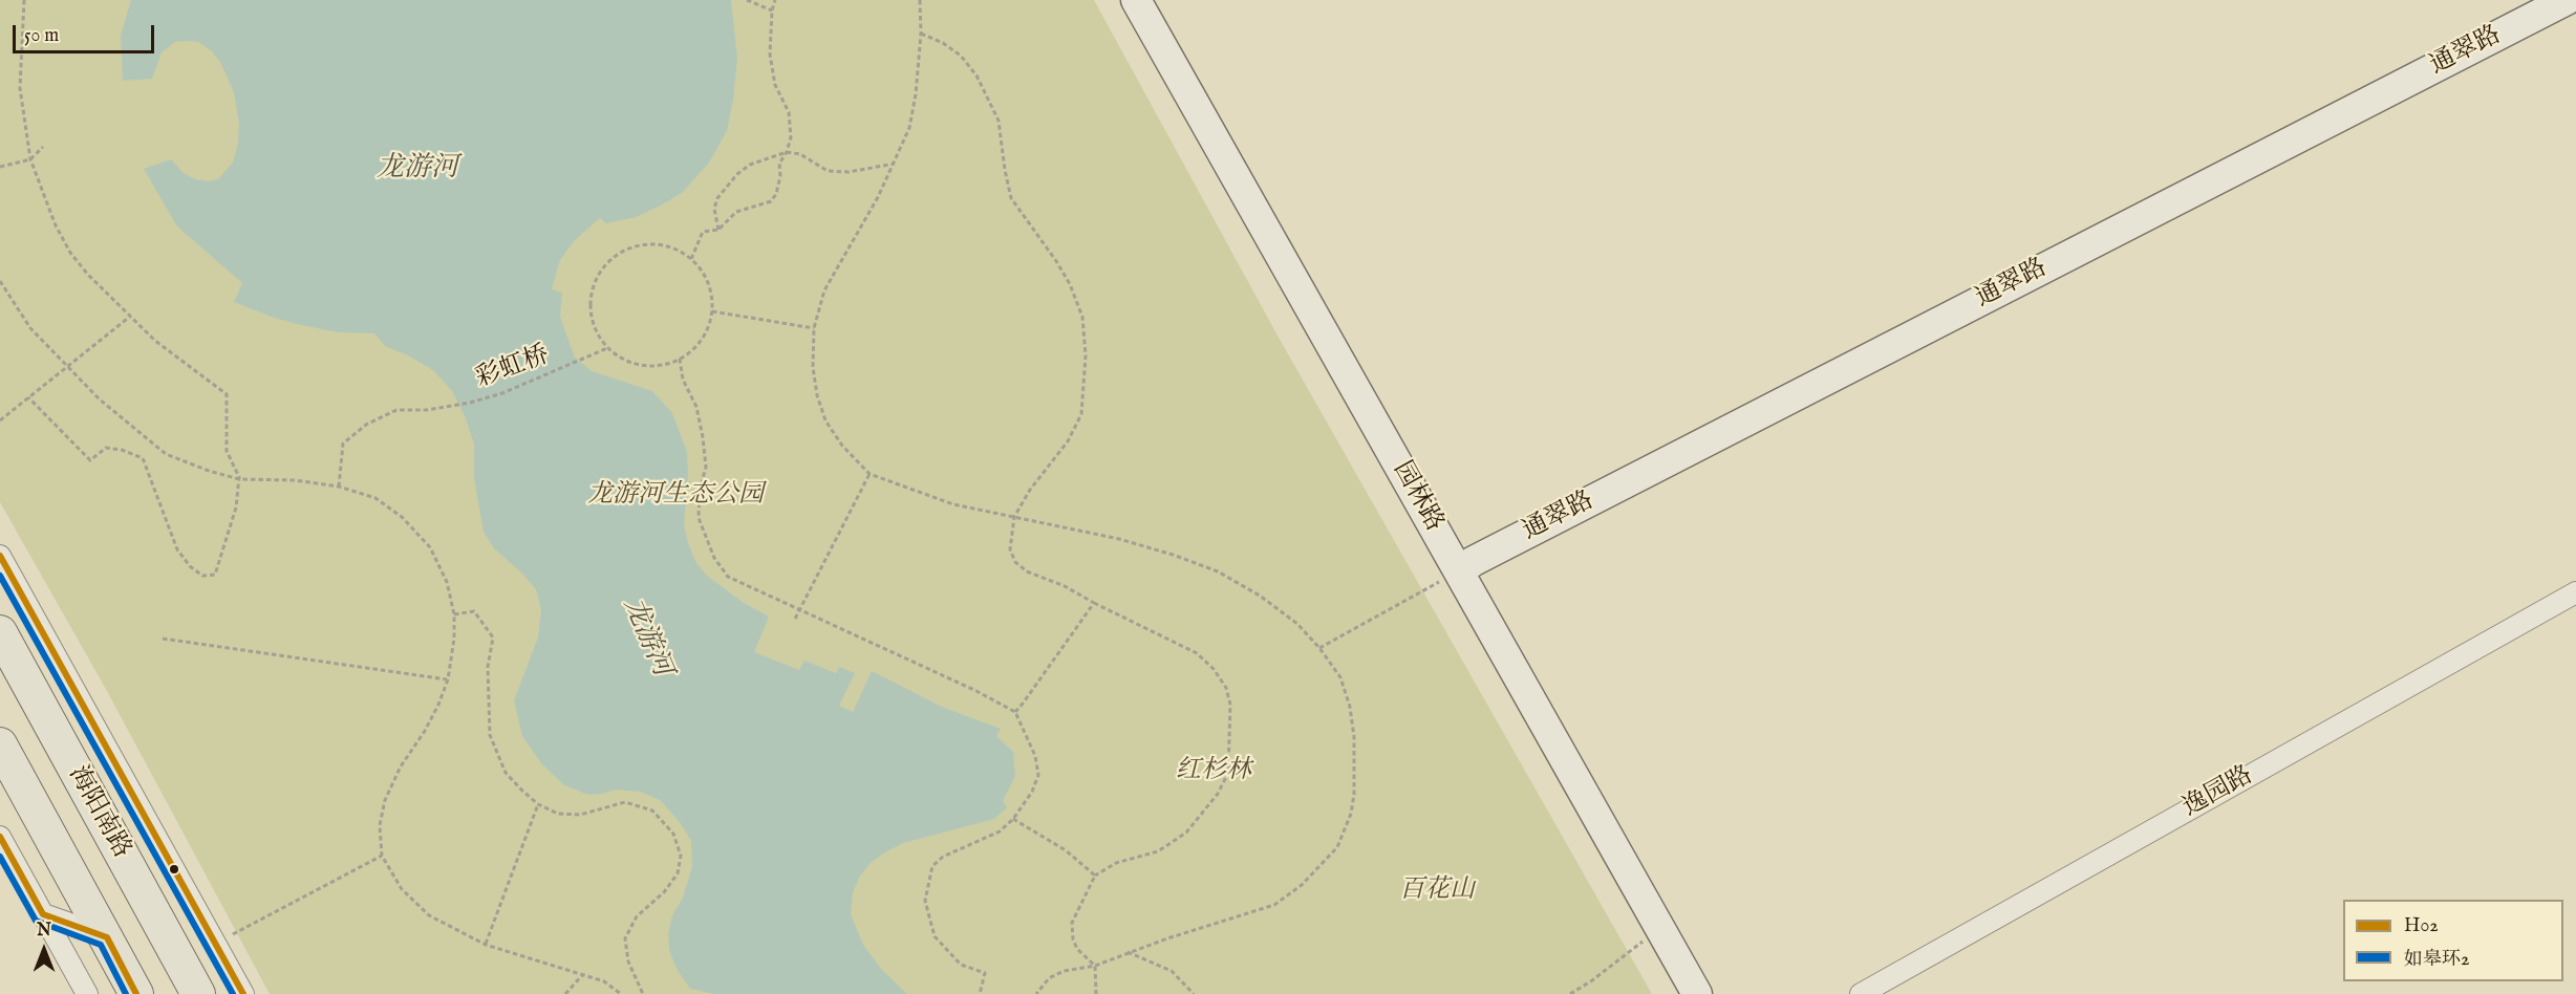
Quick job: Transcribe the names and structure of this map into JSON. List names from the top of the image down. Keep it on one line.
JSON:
{"streets":{"main road":["海阳南路"],"street":["通翠路","园林路","逸园路"],"path":["彩虹桥"]},"crossings":[["通翠路","园林路"]],"water":["龙游河"],"parks":["龙游河生态公园","红杉林","百花山"],"lines":["transit line H02","transit line 如皋环2"],"legend":["H02","如皋环2"],"scale_bar":"50 m","north":"top"}
